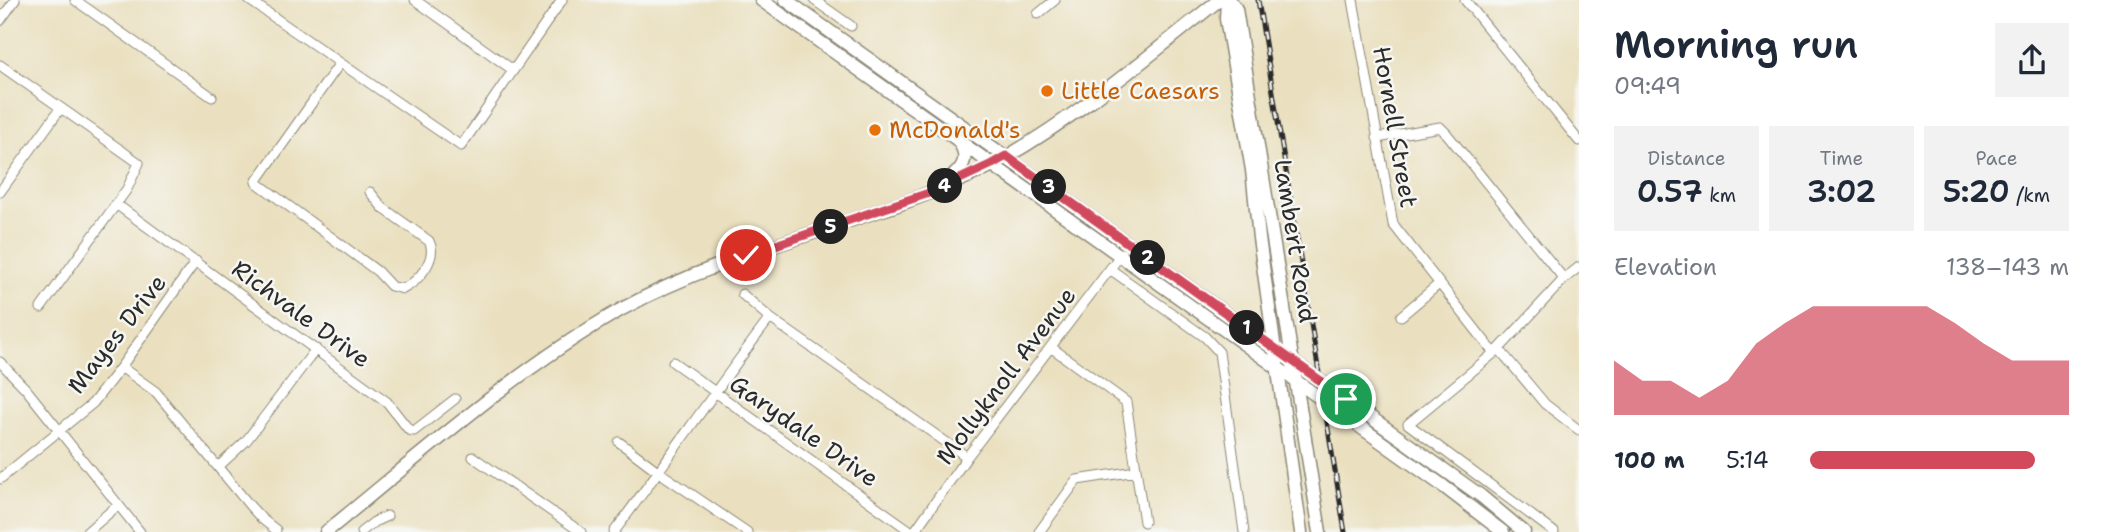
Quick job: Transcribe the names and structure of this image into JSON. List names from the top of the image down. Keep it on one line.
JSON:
{"streets":{"main road":["Lambert Road"],"street":["Hornell Street","Richvale Drive","Mayes Drive","Mollyknoll Avenue","Garydale Drive"]},"crossings":[["Richvale Drive","Mayes Drive"],["Mollyknoll Avenue","Garydale Drive"]],"places":["Little Caesars","McDonald's"],"page":{"heading":["Morning run","09:49"],"stats":[["Distance","0.57 km"],["Time","3:02"],["Pace","5:20 /km"]],"pins":["4","3","5","2","1"],"chart":["Elevation","138–143 m"],"list":[{"name":"100 m","note":"5:14"}]}}
